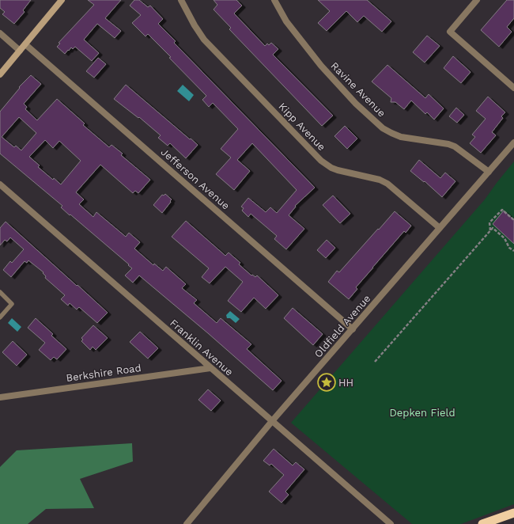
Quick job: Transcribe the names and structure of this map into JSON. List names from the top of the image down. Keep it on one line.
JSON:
{"streets":{"street":["Ravine Avenue","Kipp Avenue","Jefferson Avenue","Oldfield Avenue","Franklin Avenue","Berkshire Road"]},"crossings":[["Ravine Avenue","Oldfield Avenue"],["Kipp Avenue","Oldfield Avenue"],["Jefferson Avenue","Oldfield Avenue"],["Oldfield Avenue","Franklin Avenue"],["Franklin Avenue","Berkshire Road"]],"parks":["Depken Field"],"places":{"place":["HH"]}}
